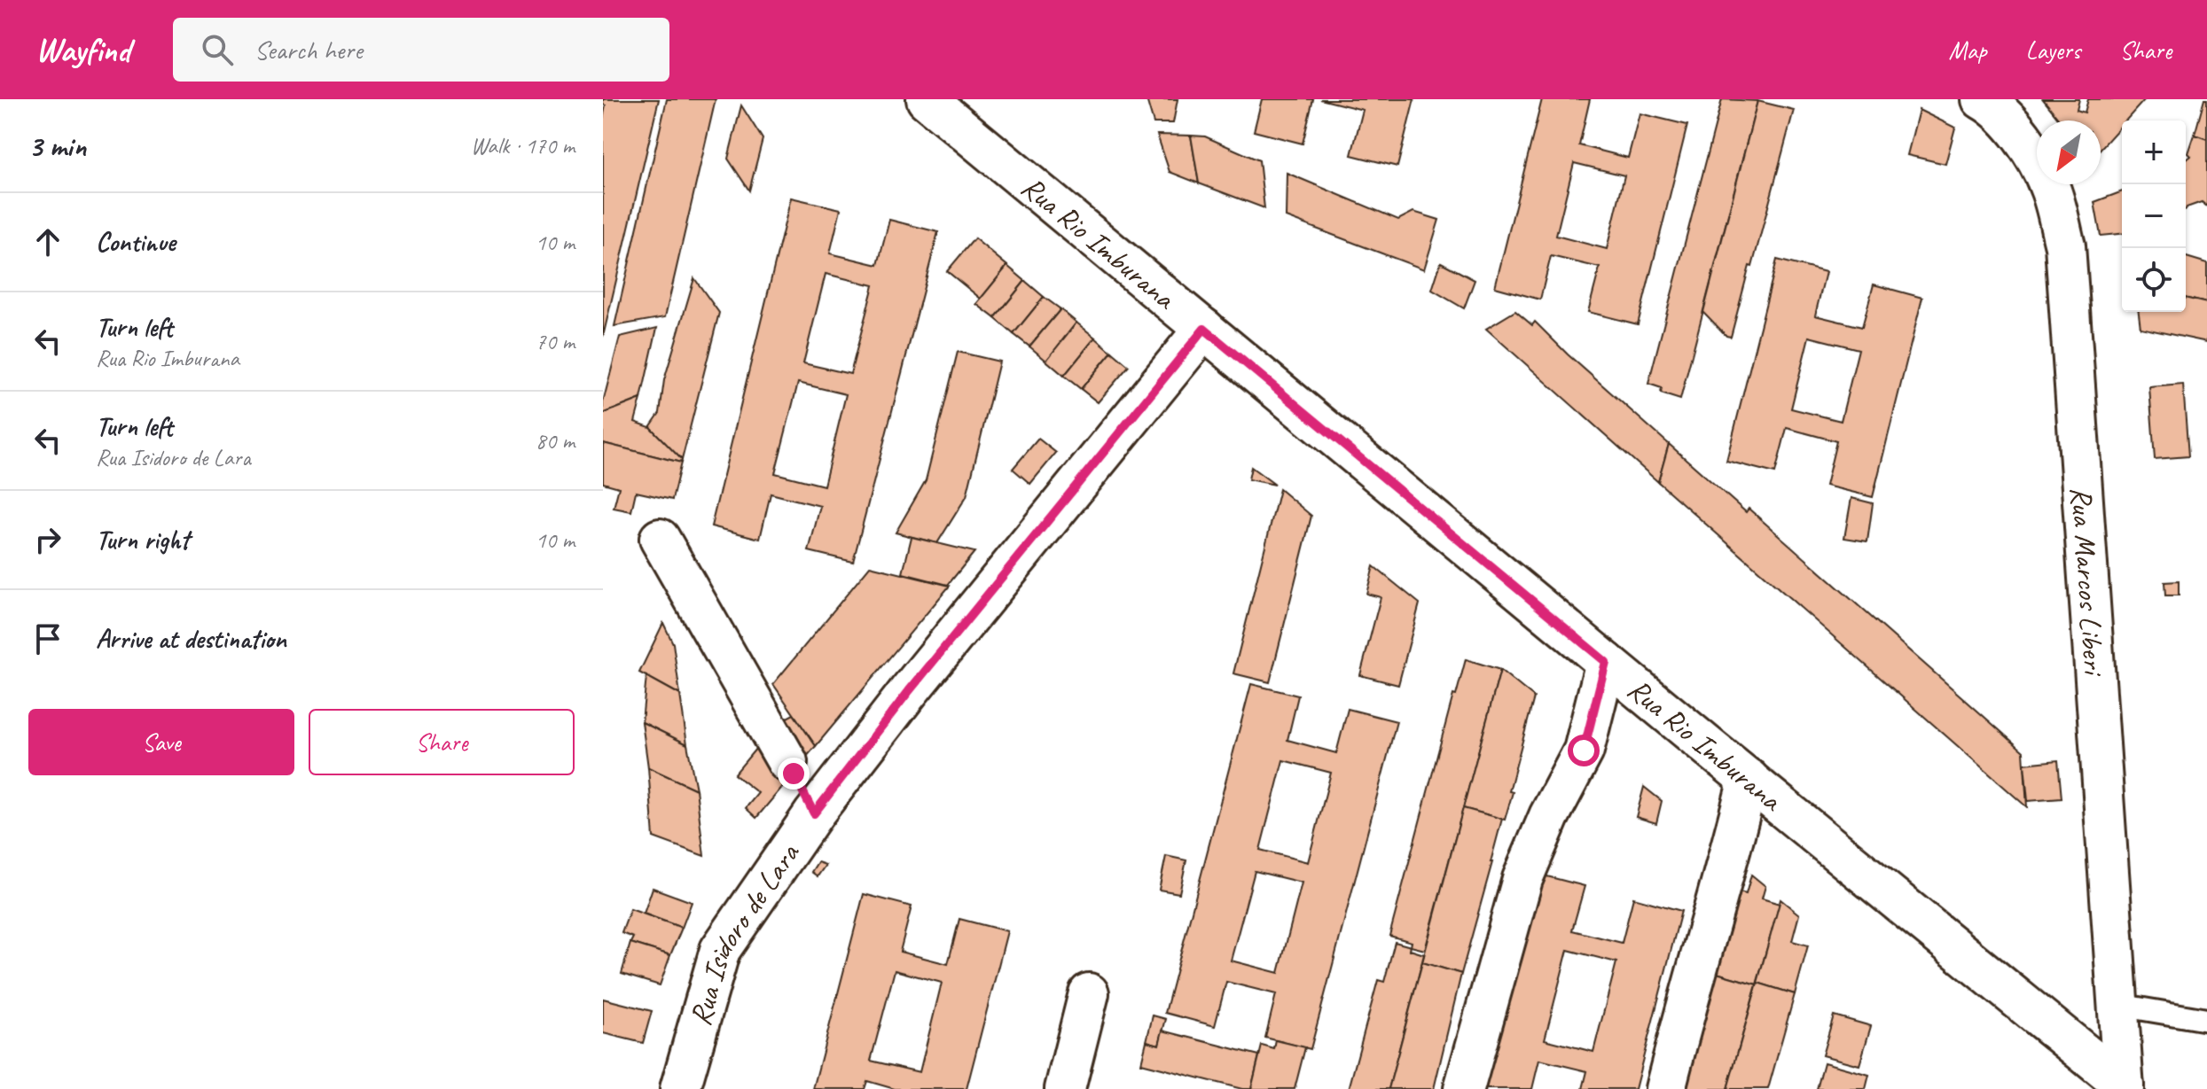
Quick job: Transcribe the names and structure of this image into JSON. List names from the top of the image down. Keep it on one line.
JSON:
{"streets":{"street":["Rua Rio Imburana","Rua Marcos Liberi","Rua Isidoro de Lara"]},"crossings":[["Rua Rio Imburana","Rua Marcos Liberi"],["Rua Rio Imburana","Rua Isidoro de Lara"]],"north":"bottom left","page":{"header":"Wayfind","search":"Search here","nav":["Map","Layers","Share"],"heading":["3 min","Walk · 170 m"],"map_buttons":["+","−"],"list":[["Continue","10 m"],["Turn left","Rua Rio Imburana","70 m"],["Turn left","Rua Isidoro de Lara","80 m"],["Turn right","10 m"],"Arrive at destination"],"buttons":["Save","Share"]}}
